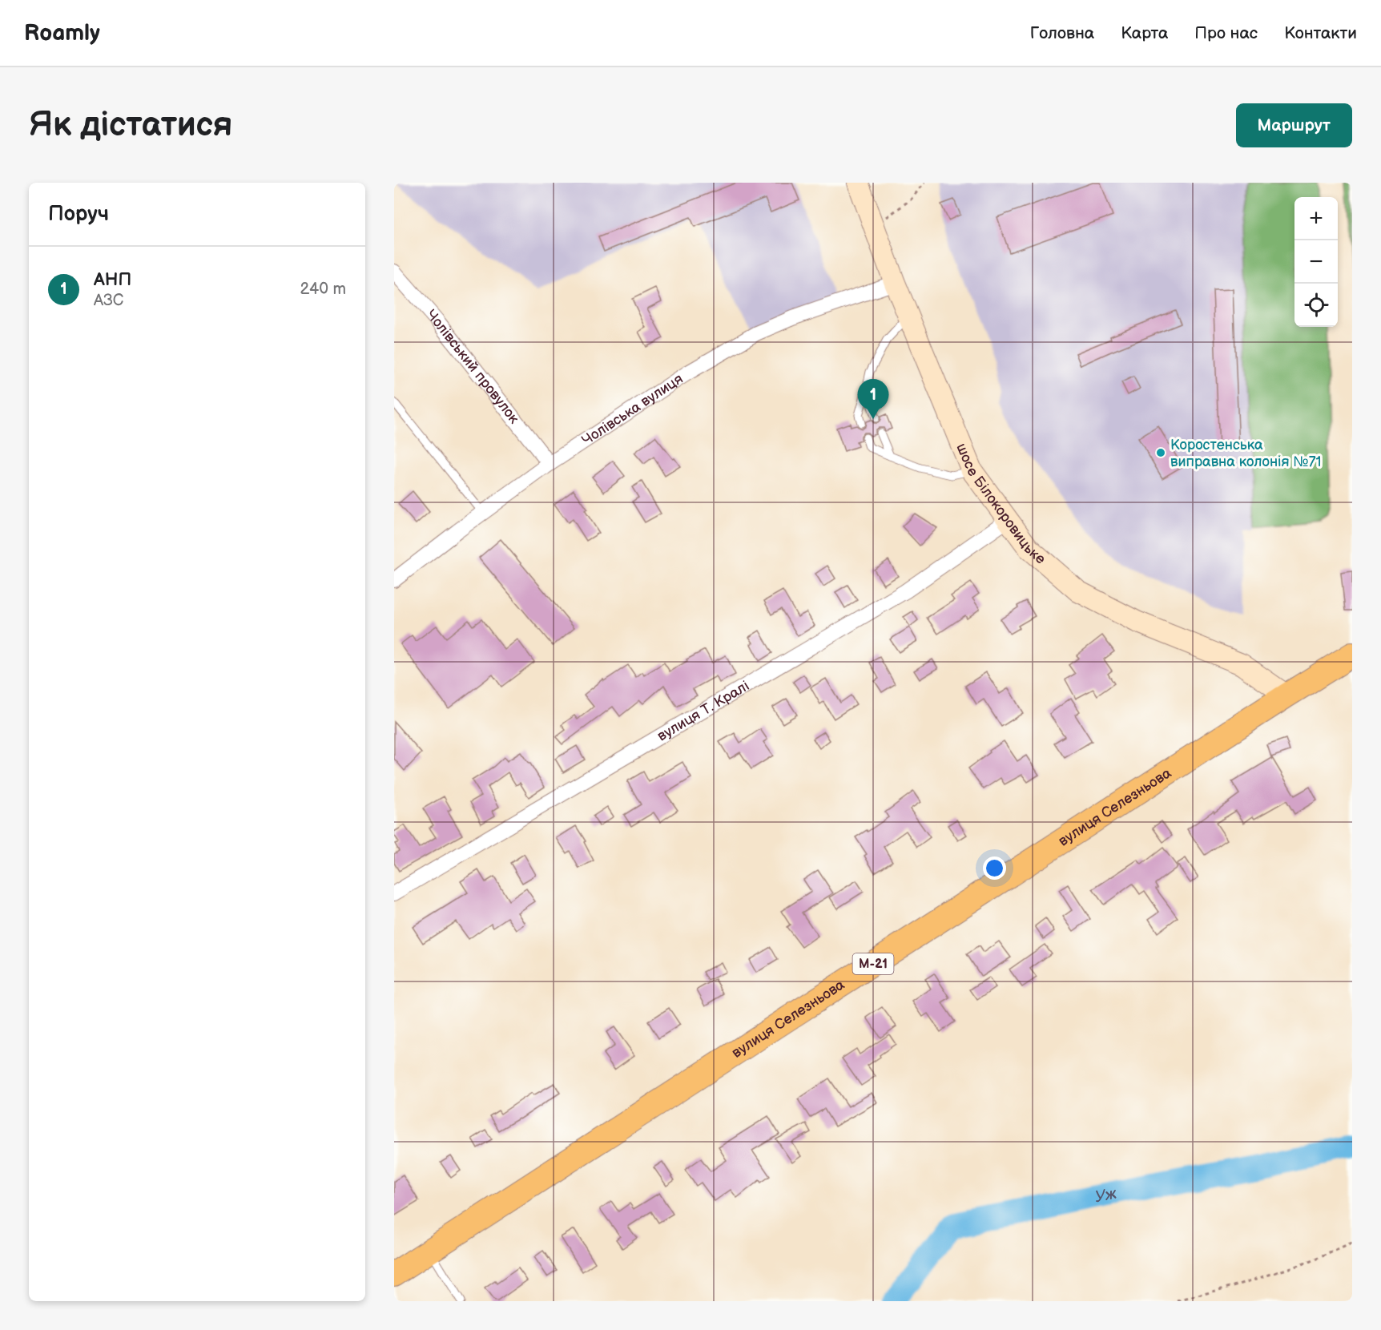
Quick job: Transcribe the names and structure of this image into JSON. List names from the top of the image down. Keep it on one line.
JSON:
{"streets":{"highway":["вулиця Селезньова","М-21"],"main road":["шосе Білокоровицьке"],"street":["Чолівський провулок","Чолівська вулиця","вулиця Т. Кралі"]},"crossings":[["Чолівський провулок","Чолівська вулиця"],["Чолівська вулиця","шосе Білокоровицьке"],["шосе Білокоровицьке","вулиця Т. Кралі"],["шосе Білокоровицьке","вулиця Селезньова"]],"water":["Уж"],"places":["Коростенська виправна колонія №71"],"page":{"header":"Roamly","nav":["Головна","Карта","Про нас","Контакти"],"buttons":"Маршрут","title":"Як дістатися","heading":"Поруч","map_buttons":["+","−"],"list":[{"mark":"1","name":"АНП","note":"АЗС","value":"240 m"}],"pins":"1"}}
